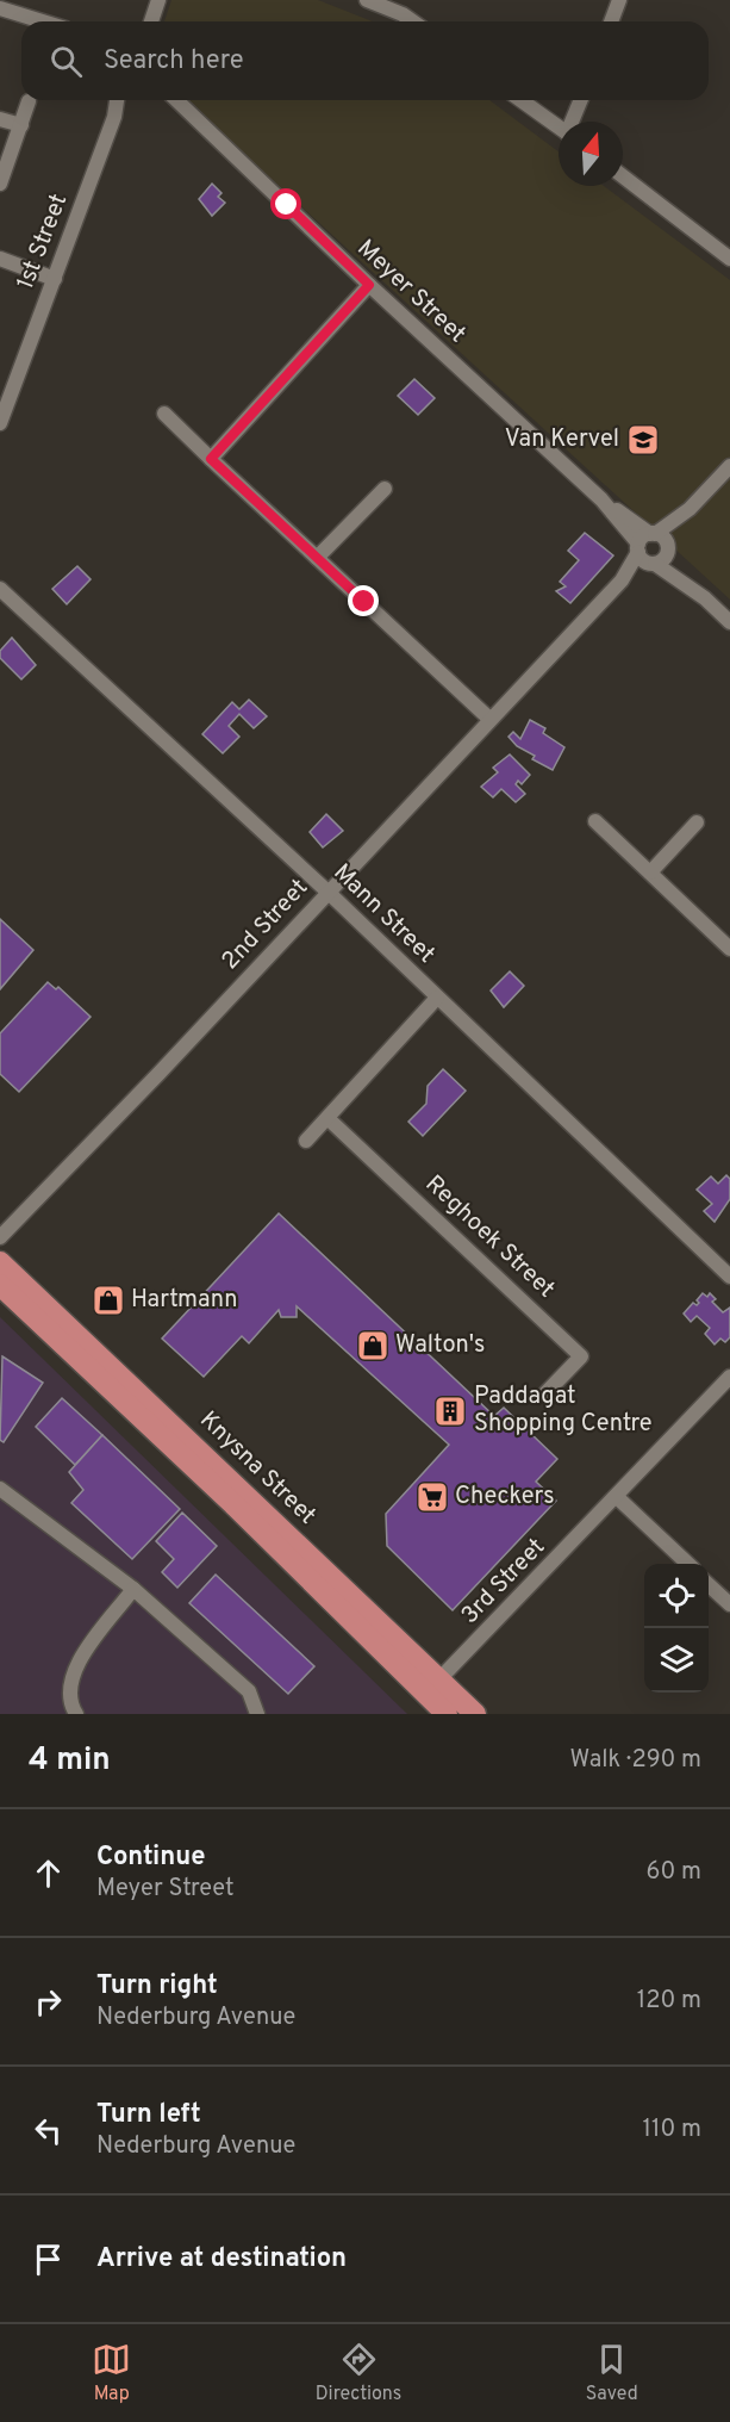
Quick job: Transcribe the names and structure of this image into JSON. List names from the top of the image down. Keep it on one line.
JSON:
{"streets":{"highway":["Knysna Street"],"street":["1st Street","Meyer Street","Mann Street","2nd Street","Reghoek Street","3rd Street"]},"crossings":[["Meyer Street","2nd Street"],["Mann Street","2nd Street"],["Knysna Street","3rd Street"]],"places":{"school or university":["Van Kervel"],"shop":["Hartmann","Walton's"],"building":["Paddagat Shopping Centre"],"supermarket":["Checkers"]},"north":"top","page":{"search":"Search here","heading":["4 min","Walk · 290 m"],"list":[["Continue","Meyer Street","60 m"],["Turn right","Nederburg Avenue","120 m"],["Turn left","Nederburg Avenue","110 m"],"Arrive at destination"],"nav":["Map","Directions","Saved"]}}
